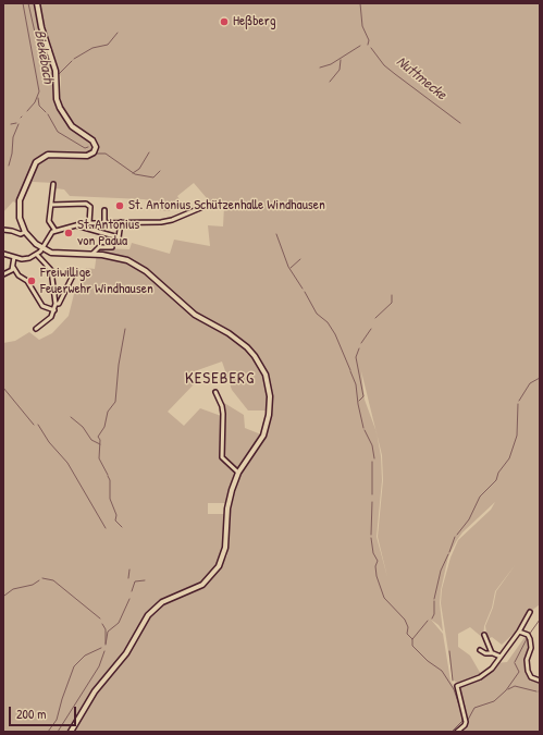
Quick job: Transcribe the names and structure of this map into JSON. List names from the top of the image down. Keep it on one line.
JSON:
{"districts":["KESEBERG"],"water":["Biekebach","Nuttmecke"],"places":["Heßberg","St. Antonius Schützenhalle Windhausen","St. Antonius von Padua","Freiwillige Feuerwehr Windhausen"],"scale_bar":"200 m"}
